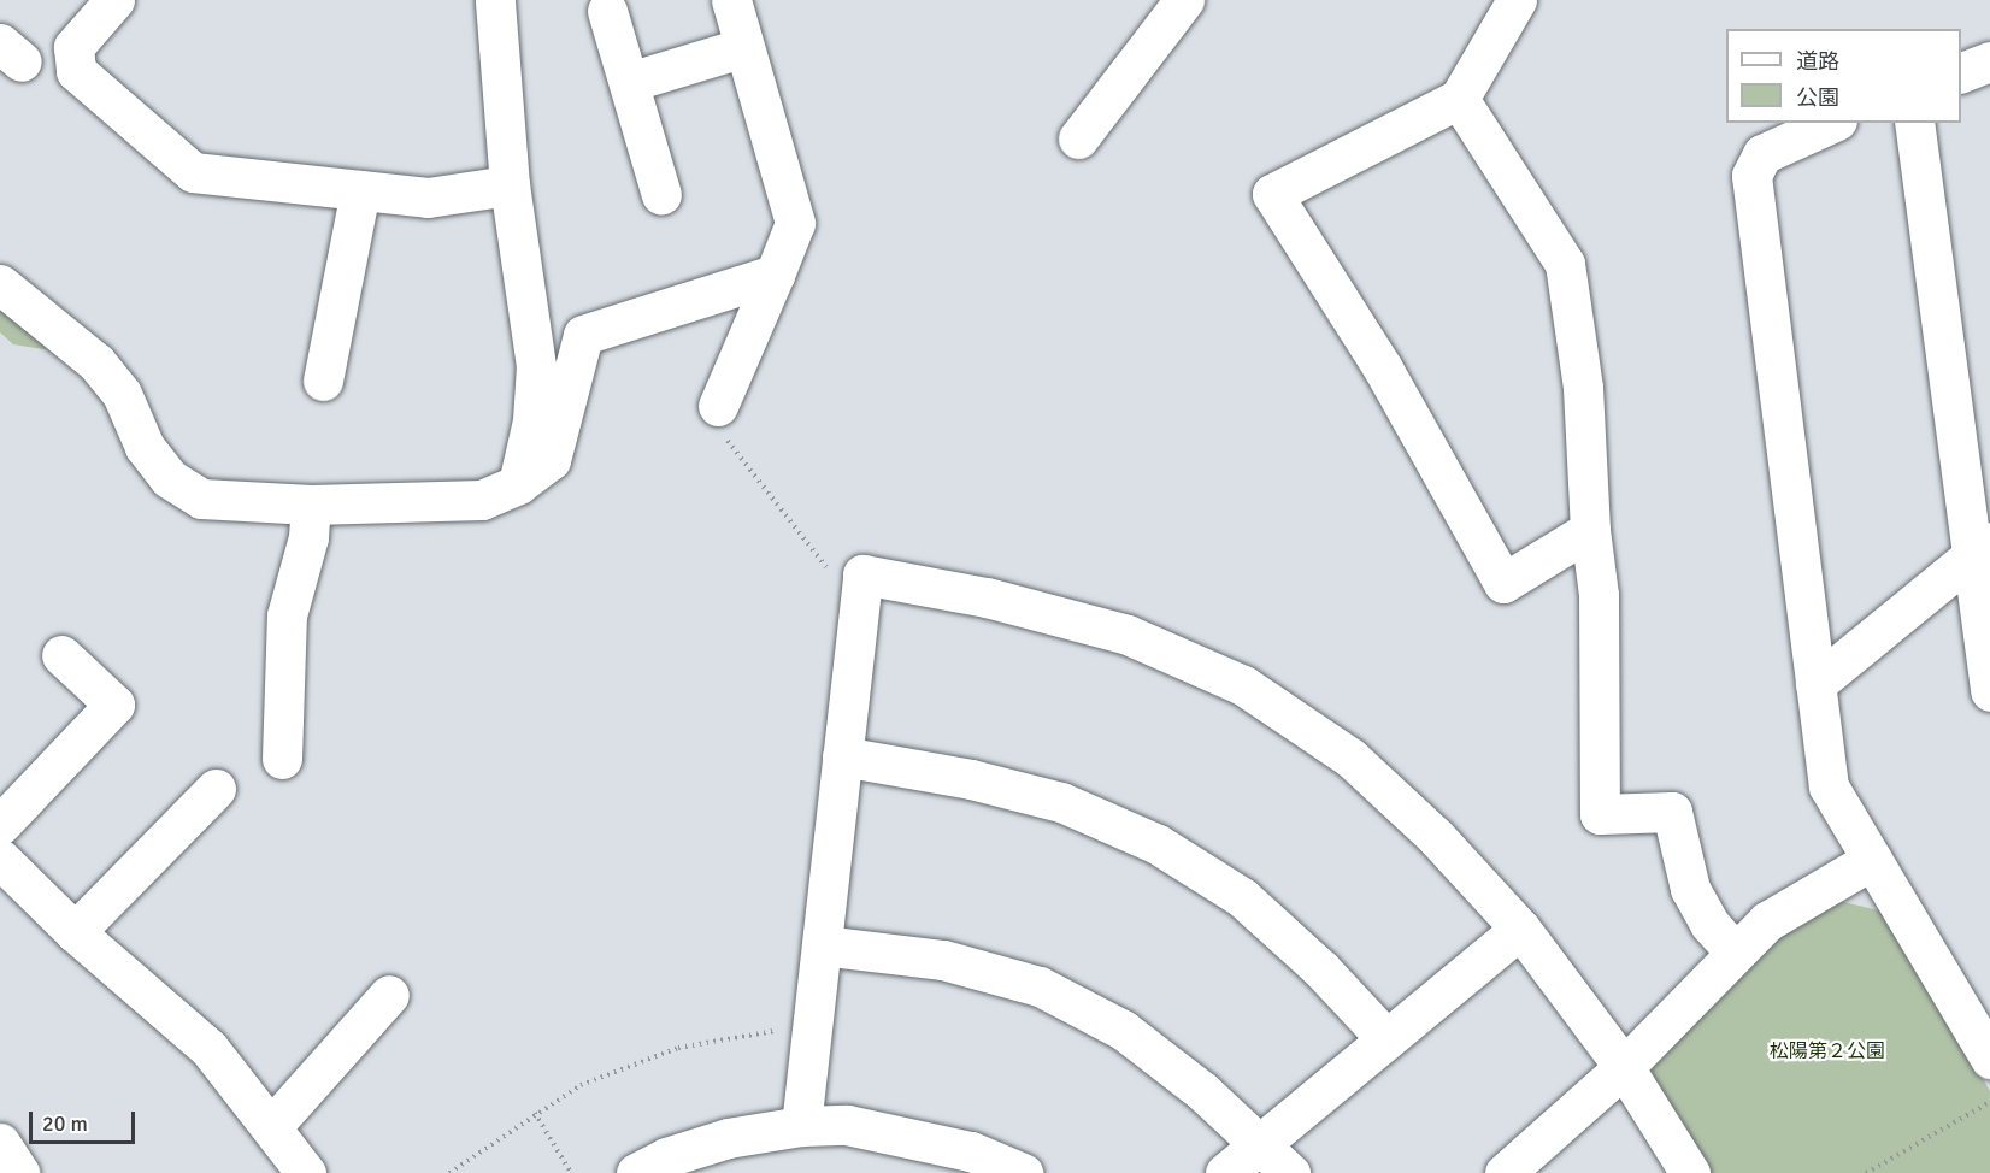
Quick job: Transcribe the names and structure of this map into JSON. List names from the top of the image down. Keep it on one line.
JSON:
{"parks":["松陽第２公園"],"legend":["道路","公園"],"scale_bar":"20 m"}
